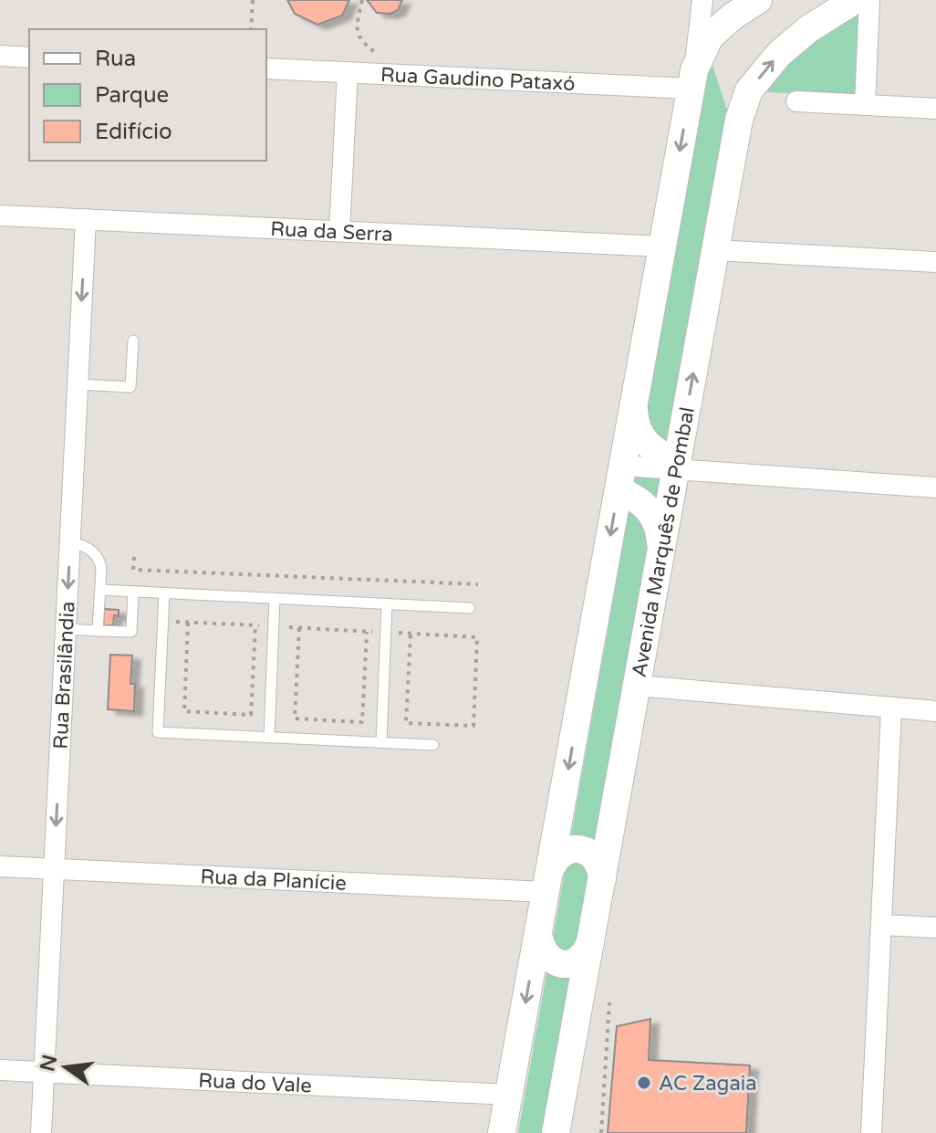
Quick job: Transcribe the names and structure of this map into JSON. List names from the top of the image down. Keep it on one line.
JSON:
{"streets":{"main road":["Avenida Marquês de Pombal"],"street":["Rua Gaudino Pataxó","Rua da Serra","Rua Brasilândia","Rua da Planície","Rua do Vale"]},"crossings":[["Rua da Serra","Rua Brasilândia"],["Rua Brasilândia","Rua da Planície"],["Rua Brasilândia","Rua do Vale"]],"one_way":["Rua Brasilândia"],"places":["AC Zagaia"],"legend":["Rua","Parque","Edifício"],"north":"left"}
